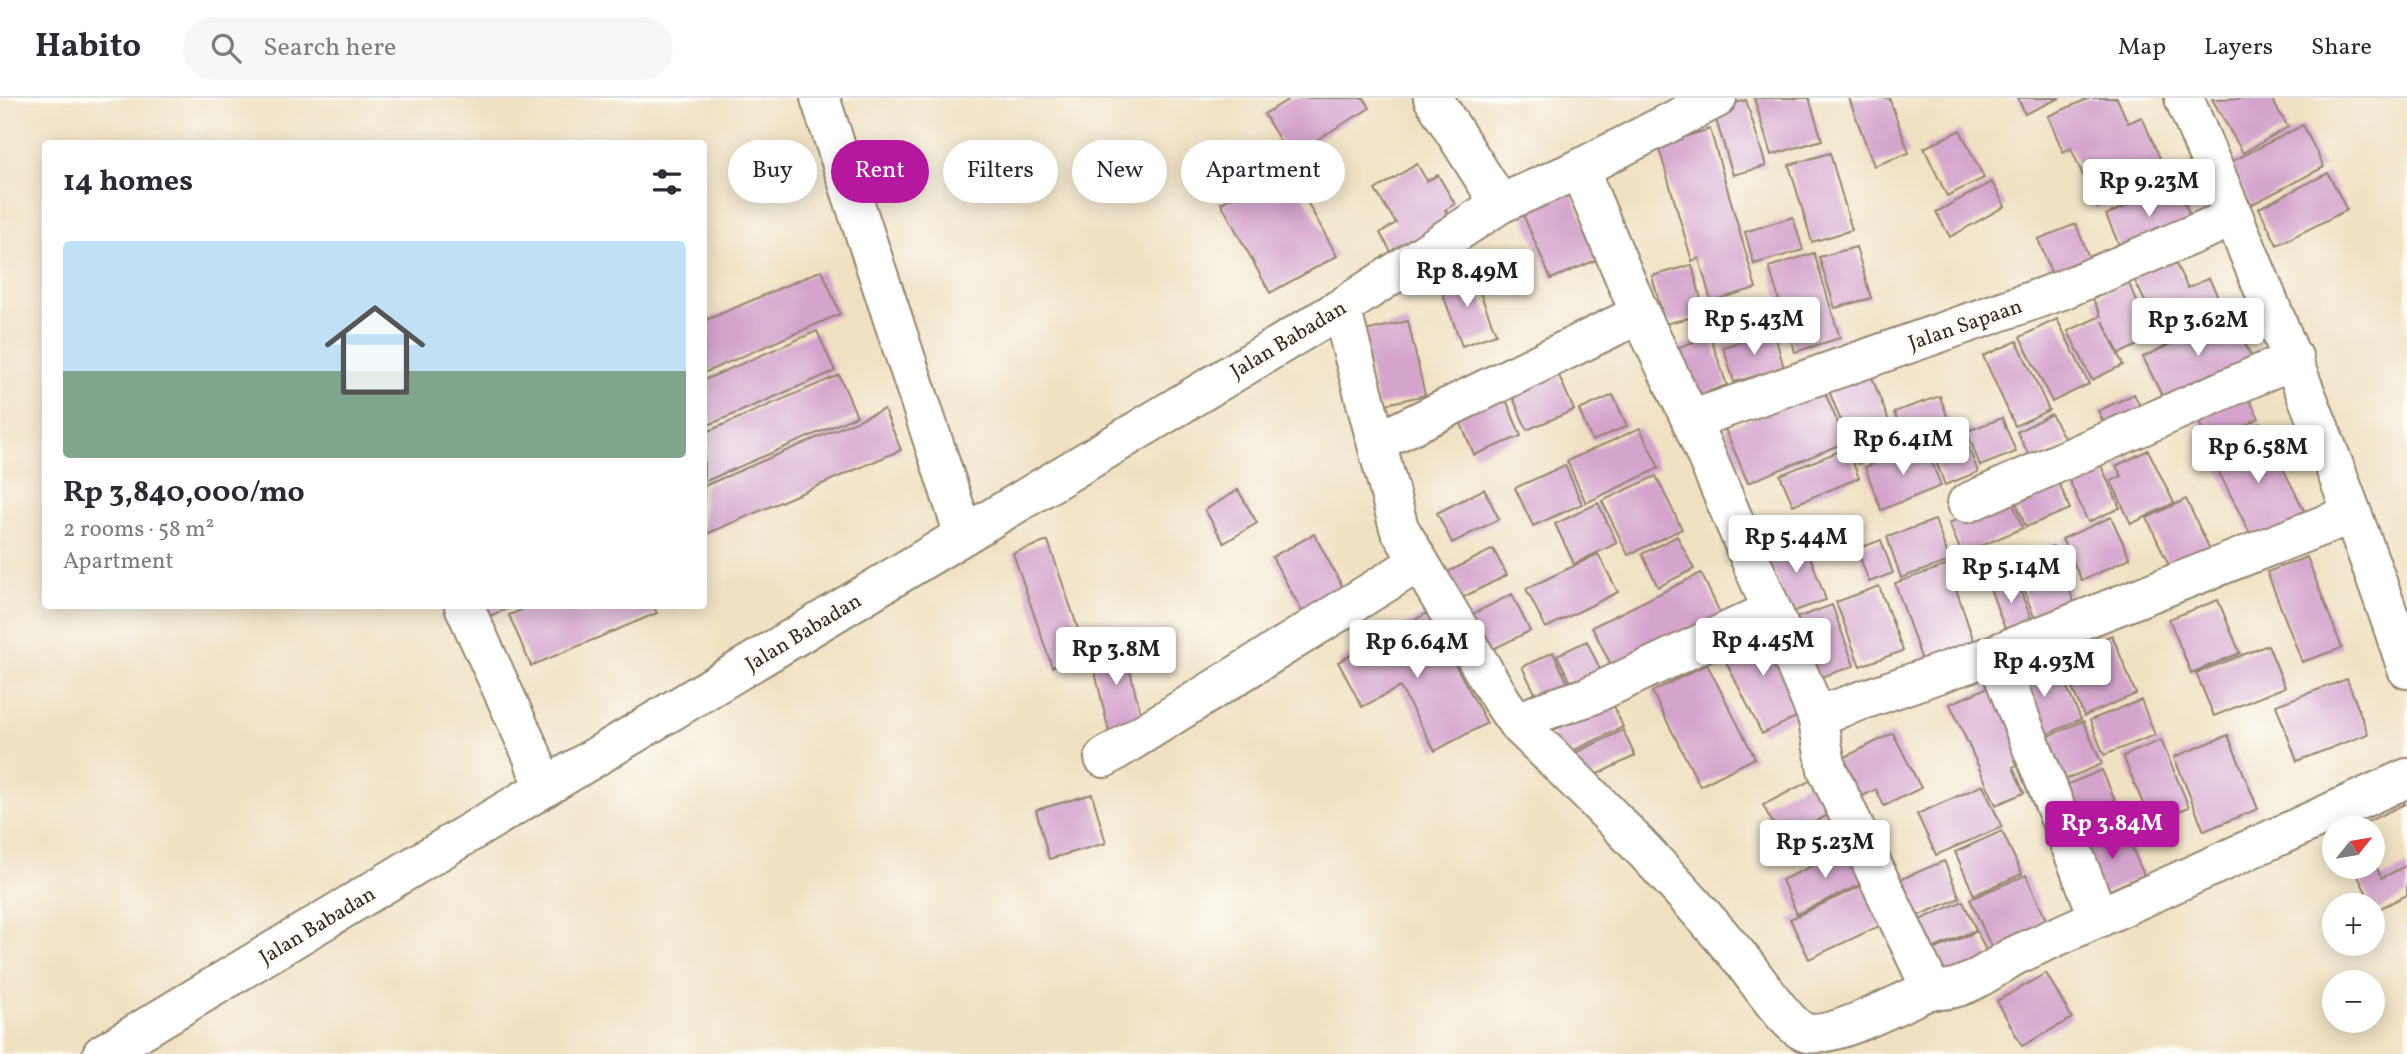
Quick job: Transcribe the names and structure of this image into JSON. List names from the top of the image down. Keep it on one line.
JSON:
{"streets":{"street":["Jalan Sapaan","Jalan Babadan"]},"north":"top right","page":{"header":"Habito","search":"Search here","nav":["Map","Layers","Share"],"chip":["Buy","Rent","Filters","New","Apartment"],"heading":"14 homes","price":["Rp 9.23M","Rp 8.49M","Rp 5.43M","Rp 3.62M","Rp 6.41M","Rp 6.58M","Rp 5.44M","Rp 5.14M","Rp 4.45M","Rp 6.64M","Rp 3.8M","Rp 4.93M","Rp 3.84M","Rp 5.23M"],"list":[{"name":"Rp 3,840,000/mo","note":"2 rooms · 58 m² · Apartment"}],"map_buttons":["+","−"]}}
